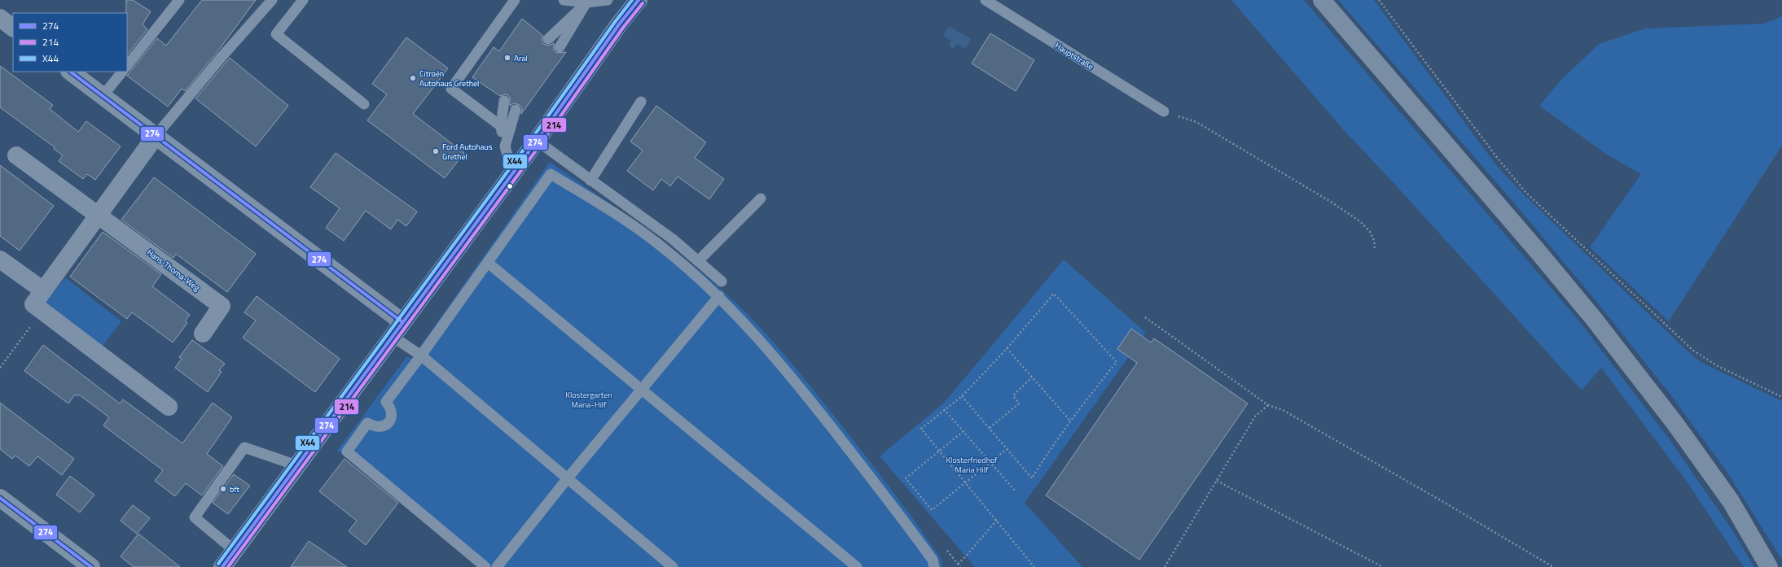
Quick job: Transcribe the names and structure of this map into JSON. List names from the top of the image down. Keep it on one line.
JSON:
{"streets":{"street":["Hans-Thoma-Weg"],"lane":["Hauptstraße"]},"parks":["Klostergarten Maria-Hilf","Klosterfriedhof Maria Hilf"],"places":["Aral","Citroën Autohaus Grethel","Ford Autohaus Grethel","bft"],"lines":["transit line 274","transit line X44","transit line 214"],"legend":["274","214","X44"]}
